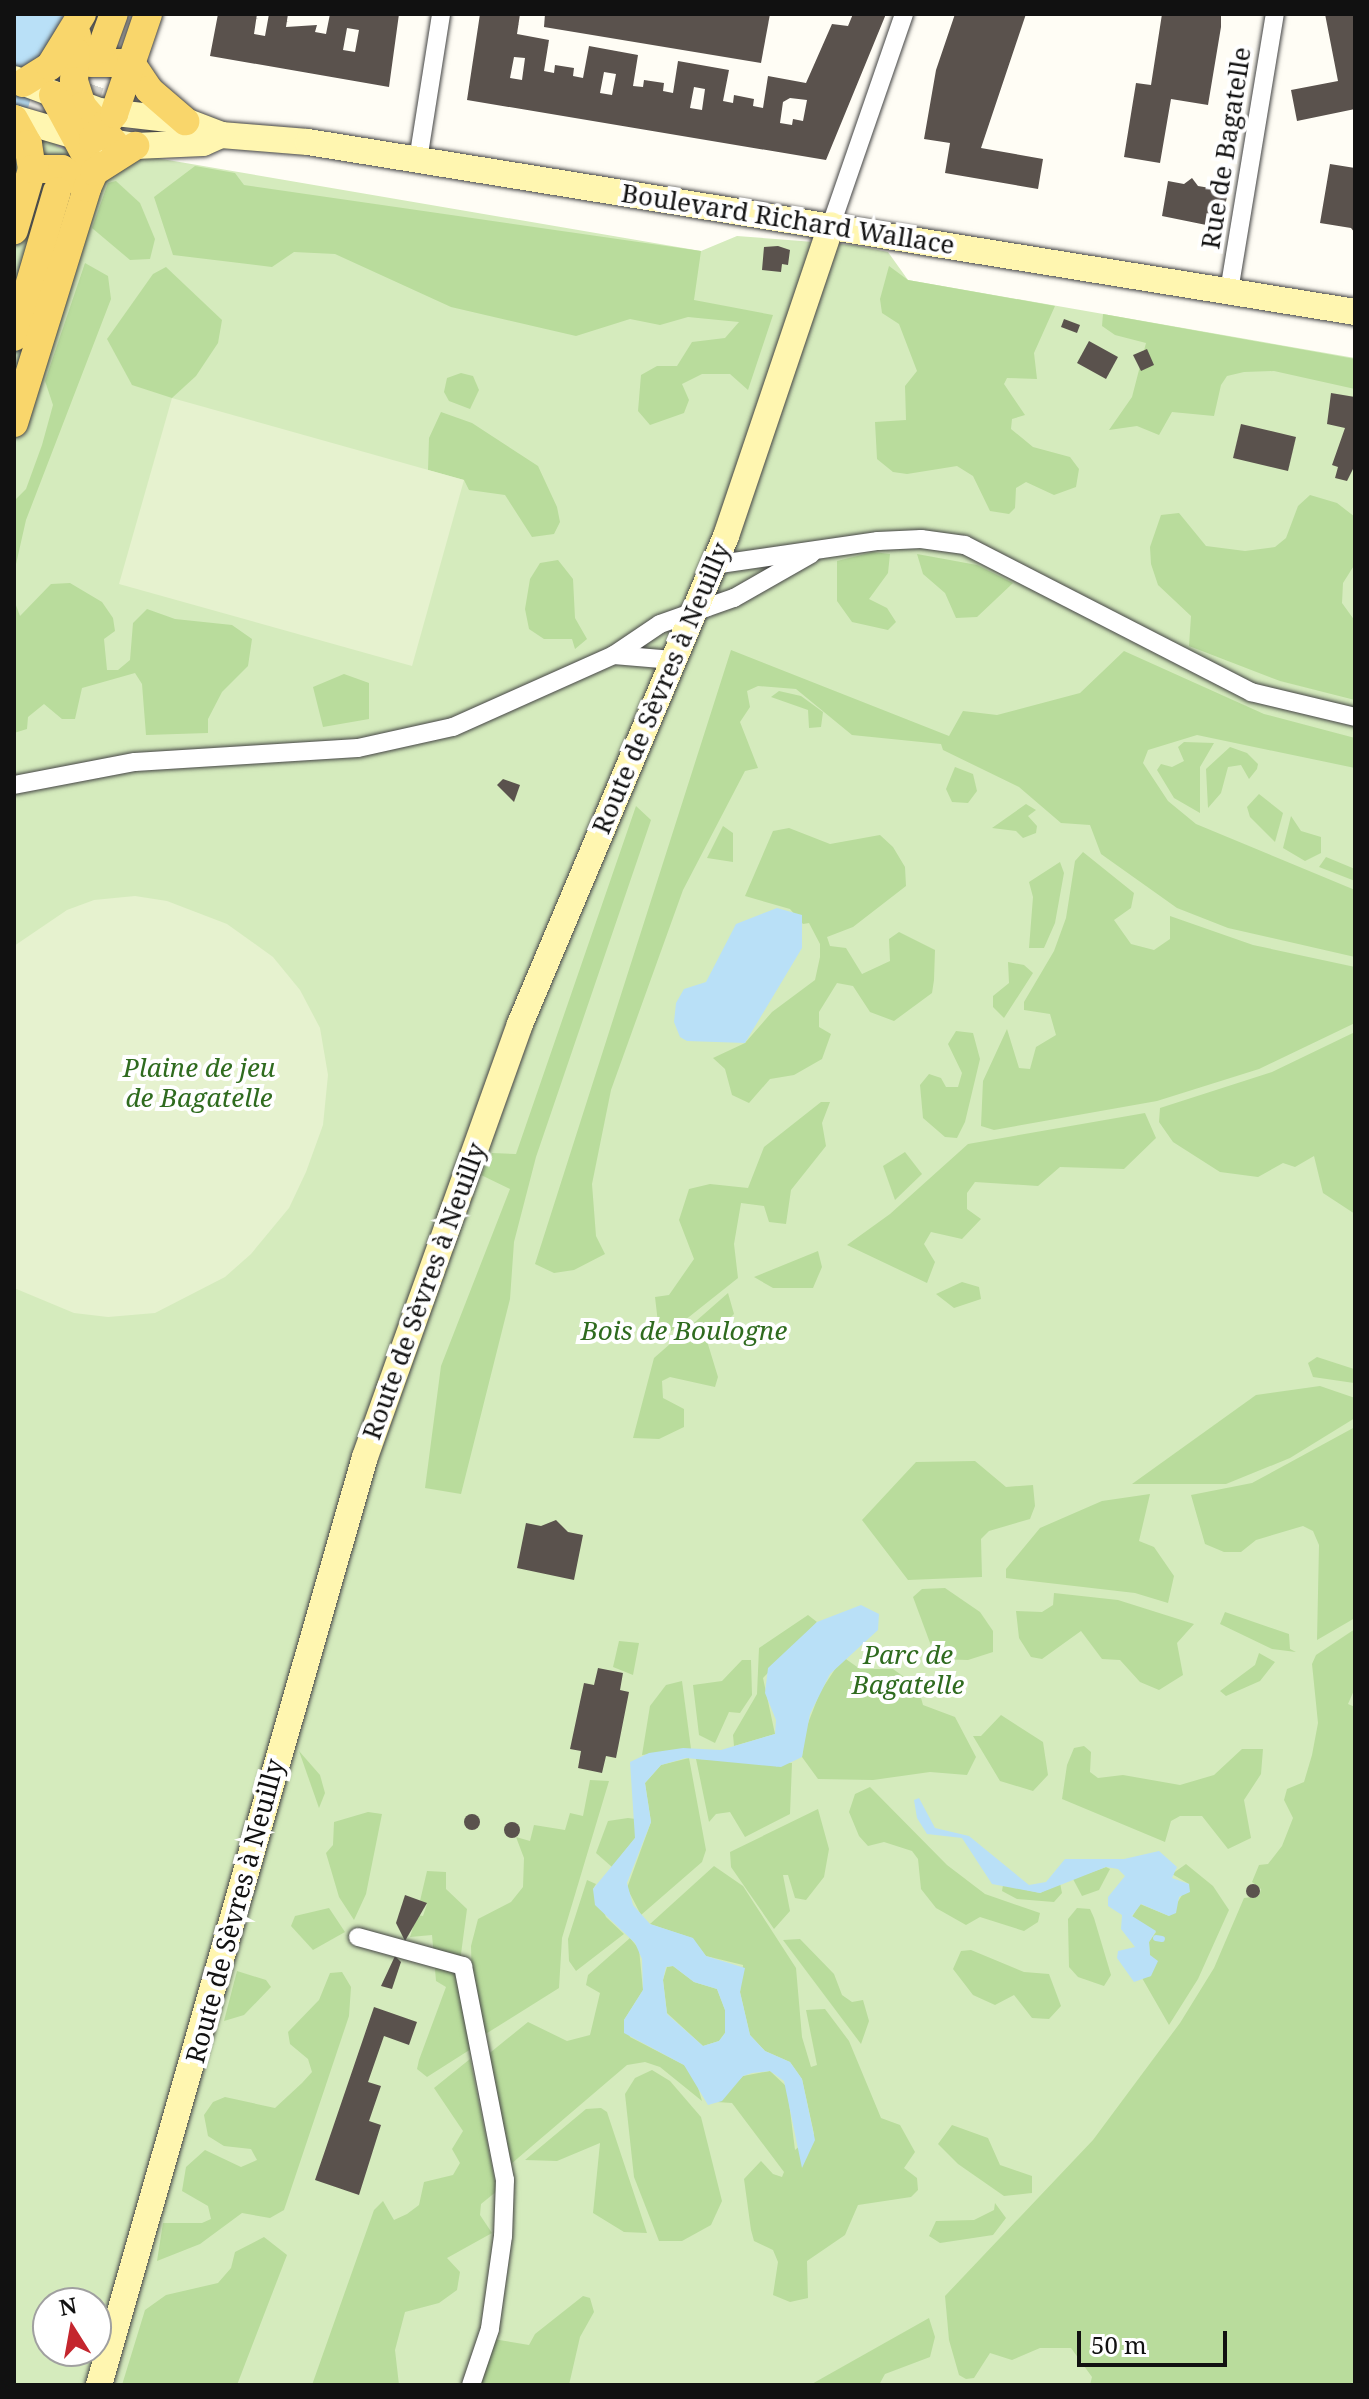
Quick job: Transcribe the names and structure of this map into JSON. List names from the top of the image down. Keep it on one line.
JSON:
{"streets":{"street":["Rue de Bagatelle","Boulevard Richard Wallace","Route de Sèvres à Neuilly"]},"crossings":[["Rue de Bagatelle","Boulevard Richard Wallace"],["Boulevard Richard Wallace","Route de Sèvres à Neuilly"]],"parks":["Plaine de jeu de Bagatelle","Bois de Boulogne","Parc de Bagatelle"],"scale_bar":"50 m","north":"top"}
